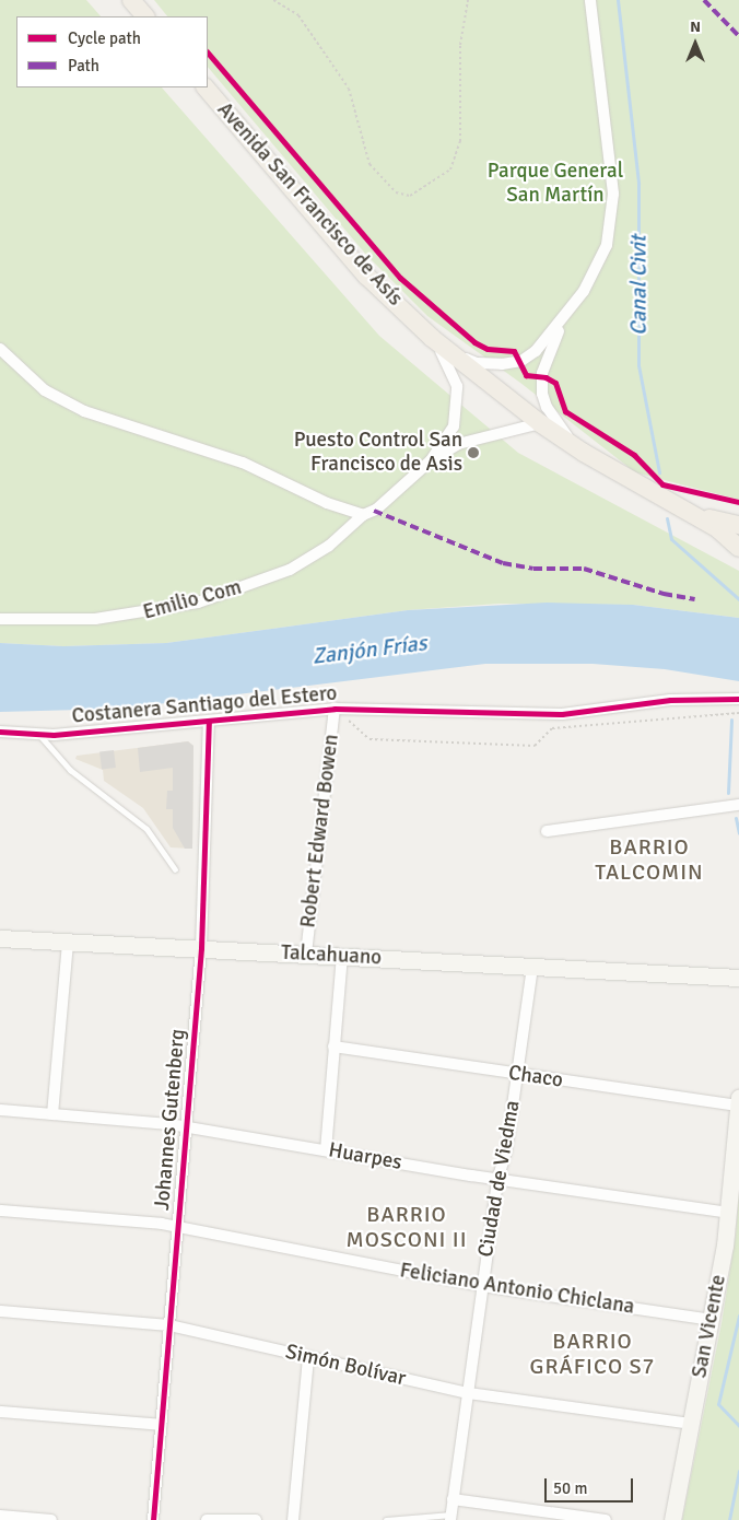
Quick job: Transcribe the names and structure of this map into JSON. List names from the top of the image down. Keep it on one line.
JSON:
{"streets":{"main road":["Avenida San Francisco de Asís"],"street":["Emilio Com","Costanera Santiago del Estero","Robert Edward Bowen","Talcahuano","Chaco","Johannes Gutenberg","Huarpes","Ciudad de Viedma","Feliciano Antonio Chiclana","San Vicente","Simón Bolívar"]},"crossings":[["Costanera Santiago del Estero","Robert Edward Bowen"],["Costanera Santiago del Estero","Johannes Gutenberg"],["Robert Edward Bowen","Talcahuano"],["Talcahuano","Johannes Gutenberg"],["Talcahuano","Ciudad de Viedma"],["Chaco","Ciudad de Viedma"],["Chaco","San Vicente"],["Johannes Gutenberg","Huarpes"],["Johannes Gutenberg","Feliciano Antonio Chiclana"],["Johannes Gutenberg","Simón Bolívar"],["Huarpes","Ciudad de Viedma"],["Huarpes","San Vicente"],["Ciudad de Viedma","Feliciano Antonio Chiclana"],["Ciudad de Viedma","Simón Bolívar"],["Feliciano Antonio Chiclana","San Vicente"],["San Vicente","Simón Bolívar"]],"districts":["BARRIO TALCOMIN","BARRIO MOSCONI II","BARRIO GRÁFICO S7"],"water":["Canal Civit","Zanjón Frías"],"parks":["Parque General San Martín"],"places":["Puesto Control San Francisco de Asis"],"legend":["Cycle path","Path"],"scale_bar":"50 m","north":"top"}
